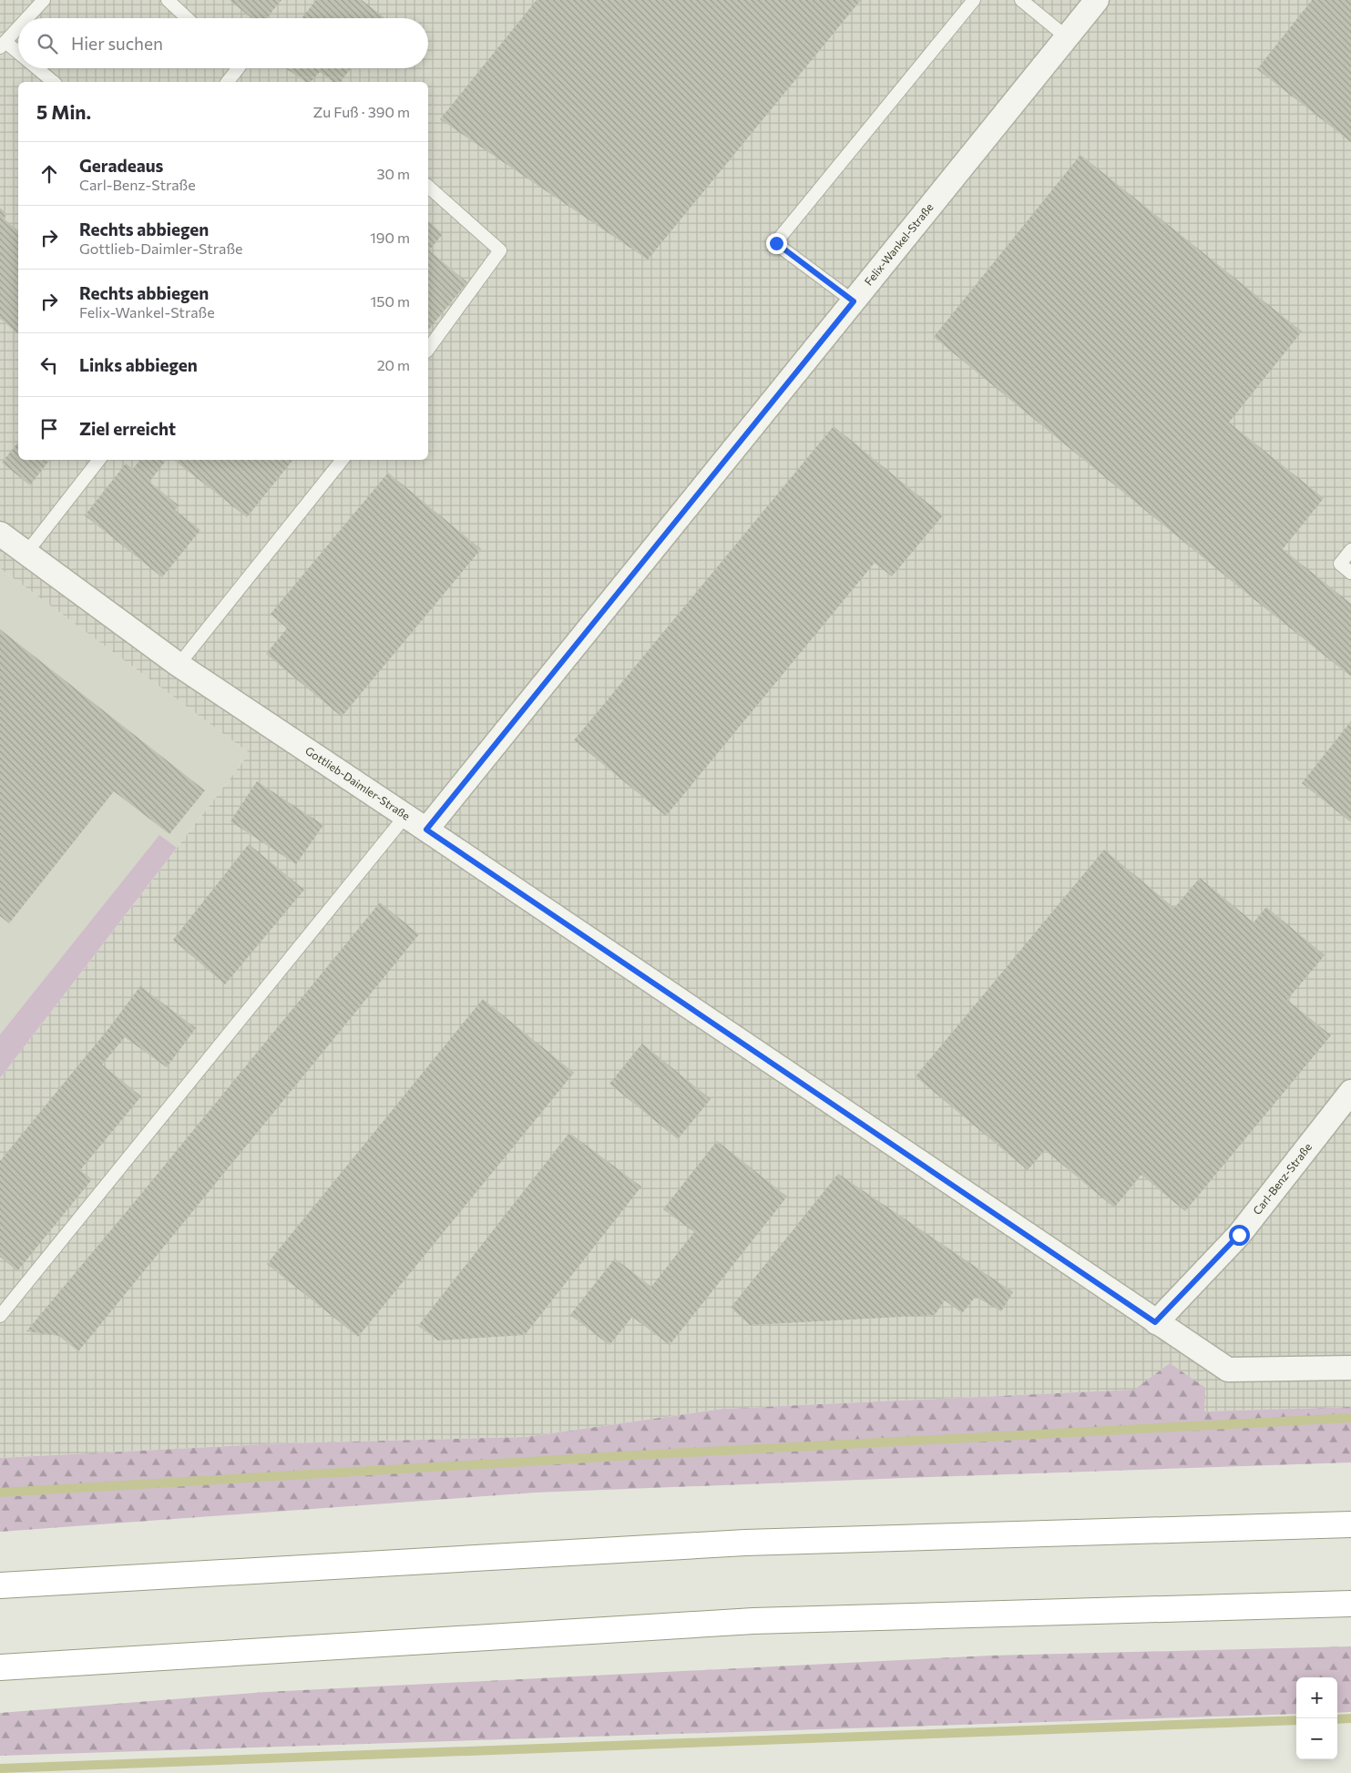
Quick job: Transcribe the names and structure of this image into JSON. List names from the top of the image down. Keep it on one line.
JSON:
{"streets":{"street":["Felix-Wankel-Straße","Gottlieb-Daimler-Straße","Carl-Benz-Straße"]},"crossings":[["Felix-Wankel-Straße","Gottlieb-Daimler-Straße"],["Gottlieb-Daimler-Straße","Carl-Benz-Straße"]],"page":{"search":"Hier suchen","heading":["5 Min.","Zu Fuß · 390 m"],"list":[["Geradeaus","Carl-Benz-Straße","30 m"],["Rechts abbiegen","Gottlieb-Daimler-Straße","190 m"],["Rechts abbiegen","Felix-Wankel-Straße","150 m"],["Links abbiegen","20 m"],"Ziel erreicht"],"map_buttons":["+","−"]}}
